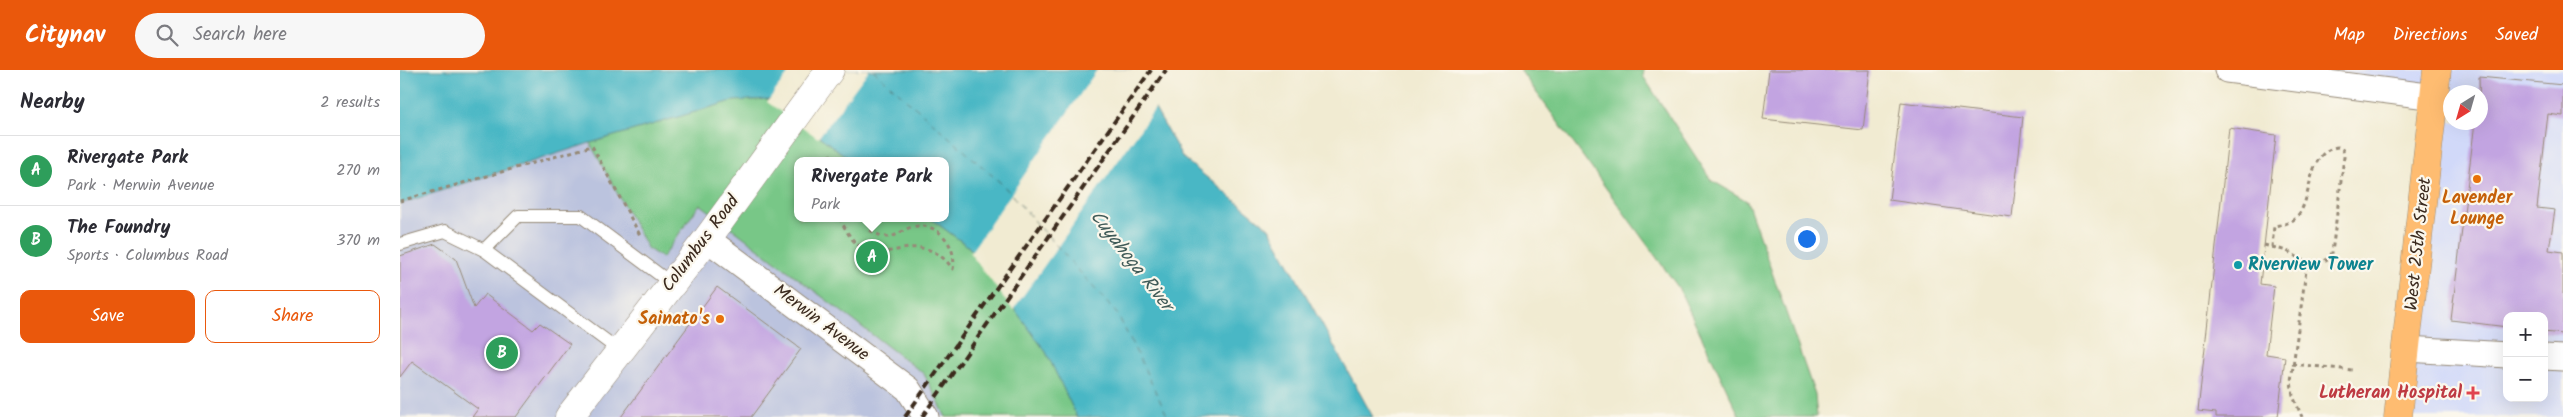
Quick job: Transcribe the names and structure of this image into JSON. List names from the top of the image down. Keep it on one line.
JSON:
{"streets":{"main road":["West 25th Street"],"street":["Columbus Road","Merwin Avenue"]},"crossings":[["Columbus Road","Merwin Avenue"]],"water":["Cuyahoga River"],"places":{"other":["Lavender Lounge","Riverview Tower","Sainato's"],"health":["Lutheran Hospital"]},"north":"bottom left","page":{"header":"Citynav","search":"Search here","nav":["Map","Directions","Saved"],"heading":["Nearby","2 results"],"list":[{"mark":"A","name":"Rivergate Park","note":"Park · Merwin Avenue","value":"270 m"},{"mark":"B","name":"The Foundry","note":"Sports · Columbus Road","value":"370 m"}],"popup":["Rivergate Park","Park"],"pins":["A","B"],"buttons":["Save","Share"],"map_buttons":["+","−"]}}
